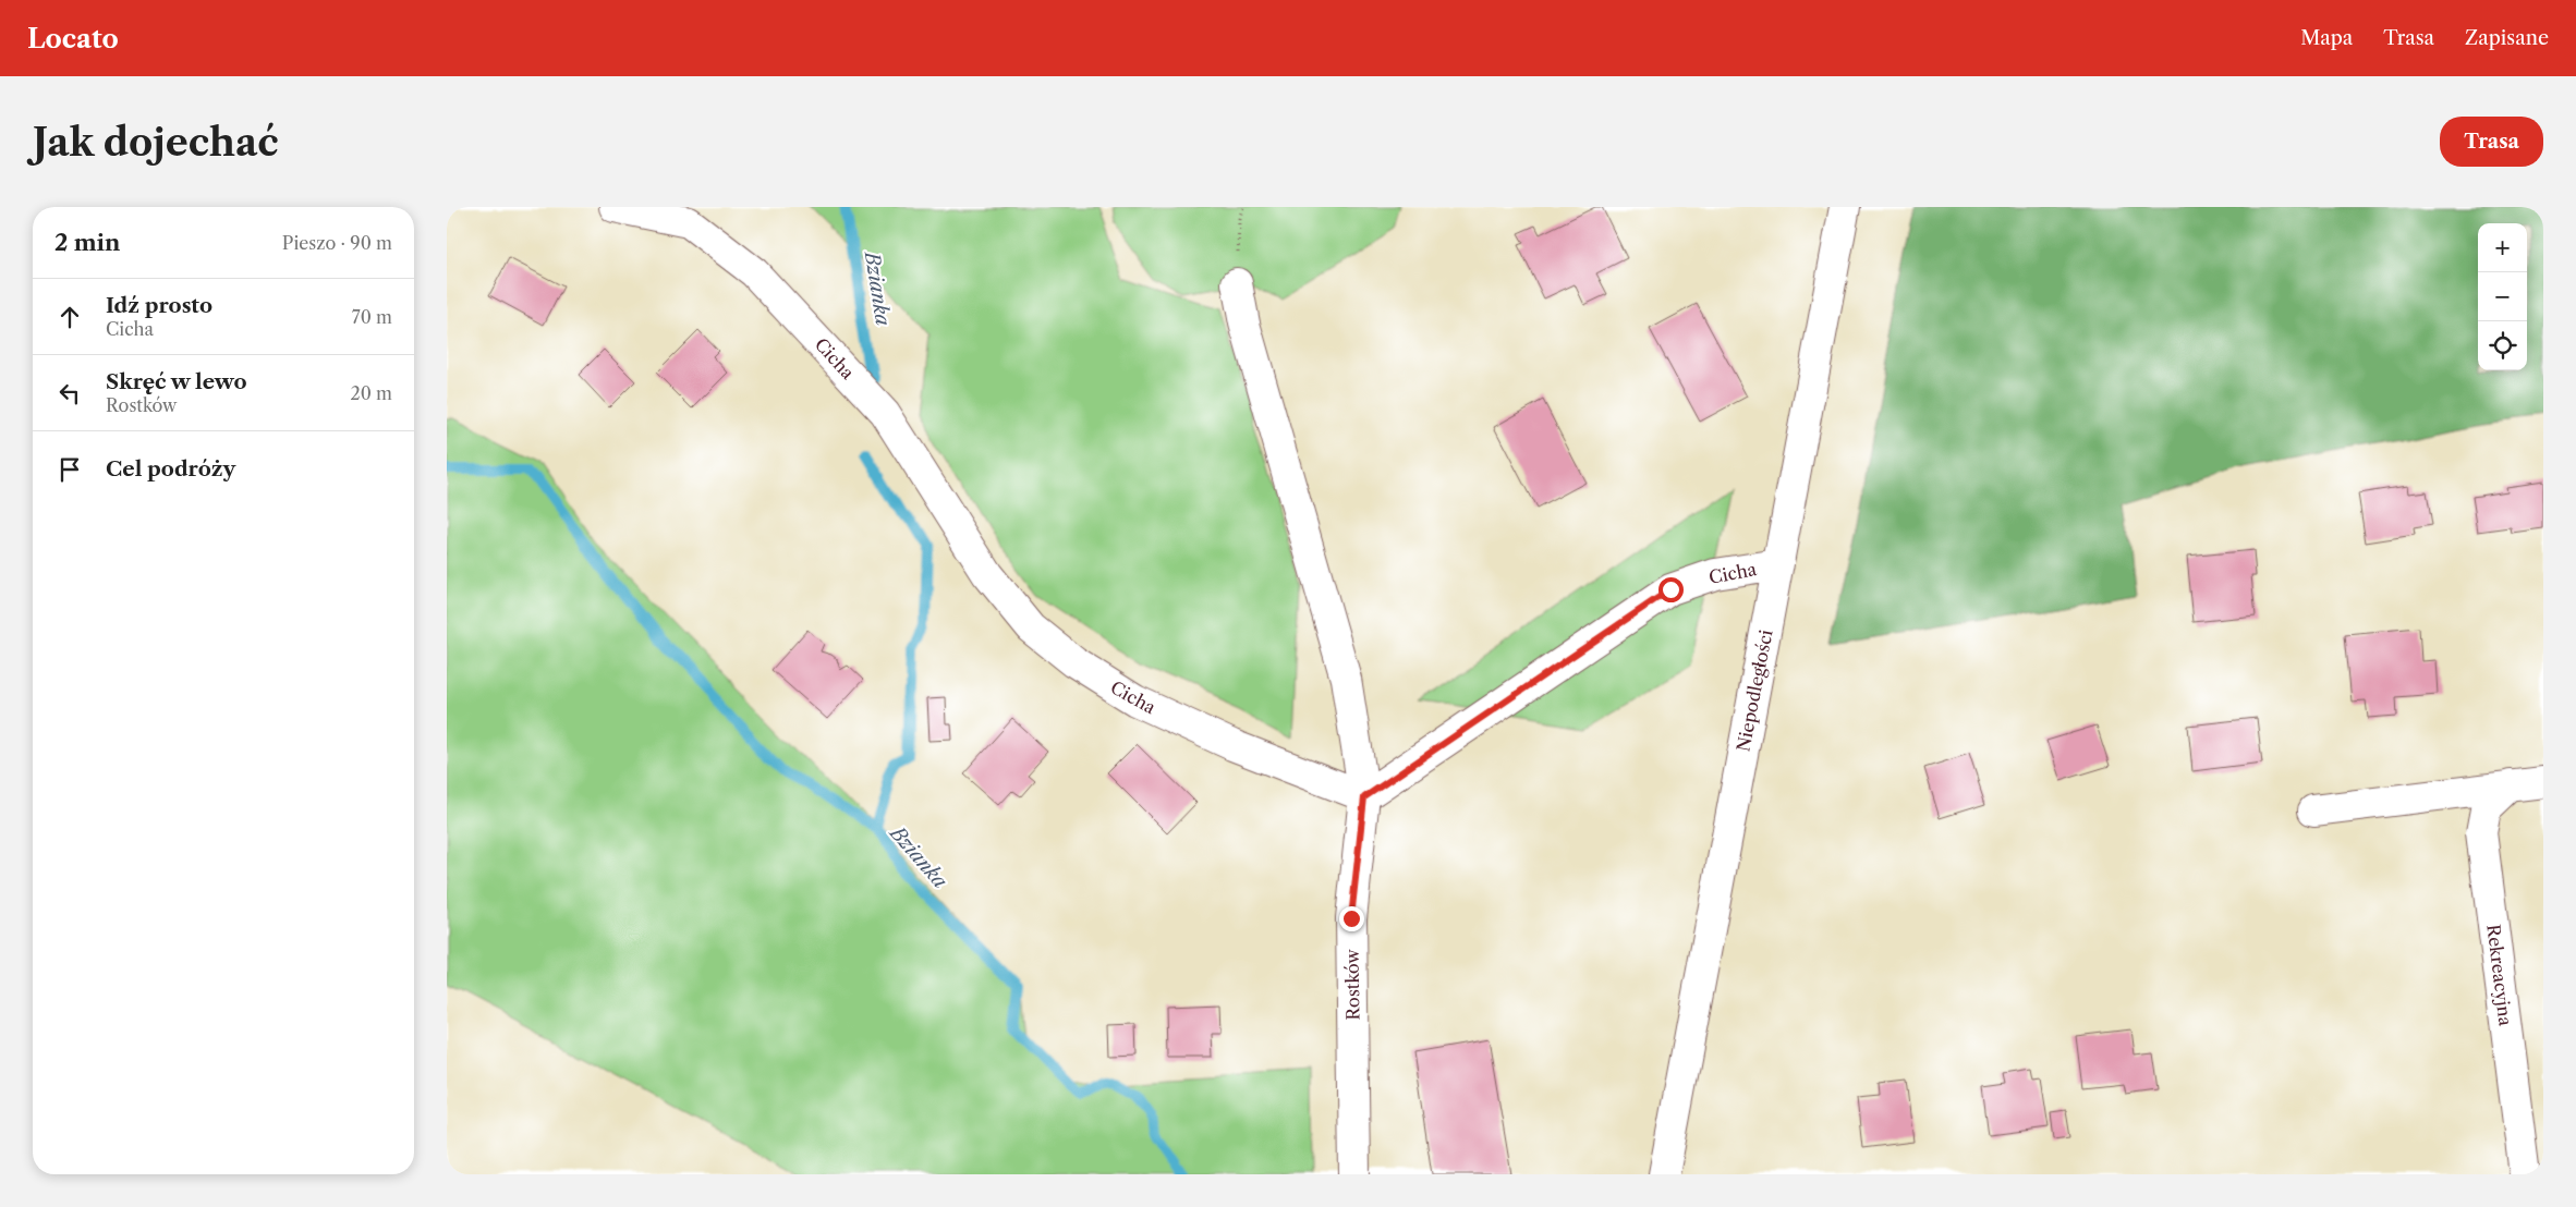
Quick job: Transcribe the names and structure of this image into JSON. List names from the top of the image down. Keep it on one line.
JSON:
{"streets":{"street":["Cicha","Niepodległości","Rekreacyjna","Rostków"]},"crossings":[["Cicha","Niepodległości"],["Cicha","Rostków"]],"water":["Bzianka"],"page":{"header":"Locato","nav":["Mapa","Trasa","Zapisane"],"buttons":"Trasa","title":"Jak dojechać","heading":["2 min","Pieszo · 90 m"],"map_buttons":["+","−"],"list":[["Idź prosto","Cicha","70 m"],["Skręć w lewo","Rostków","20 m"],"Cel podróży"]}}
